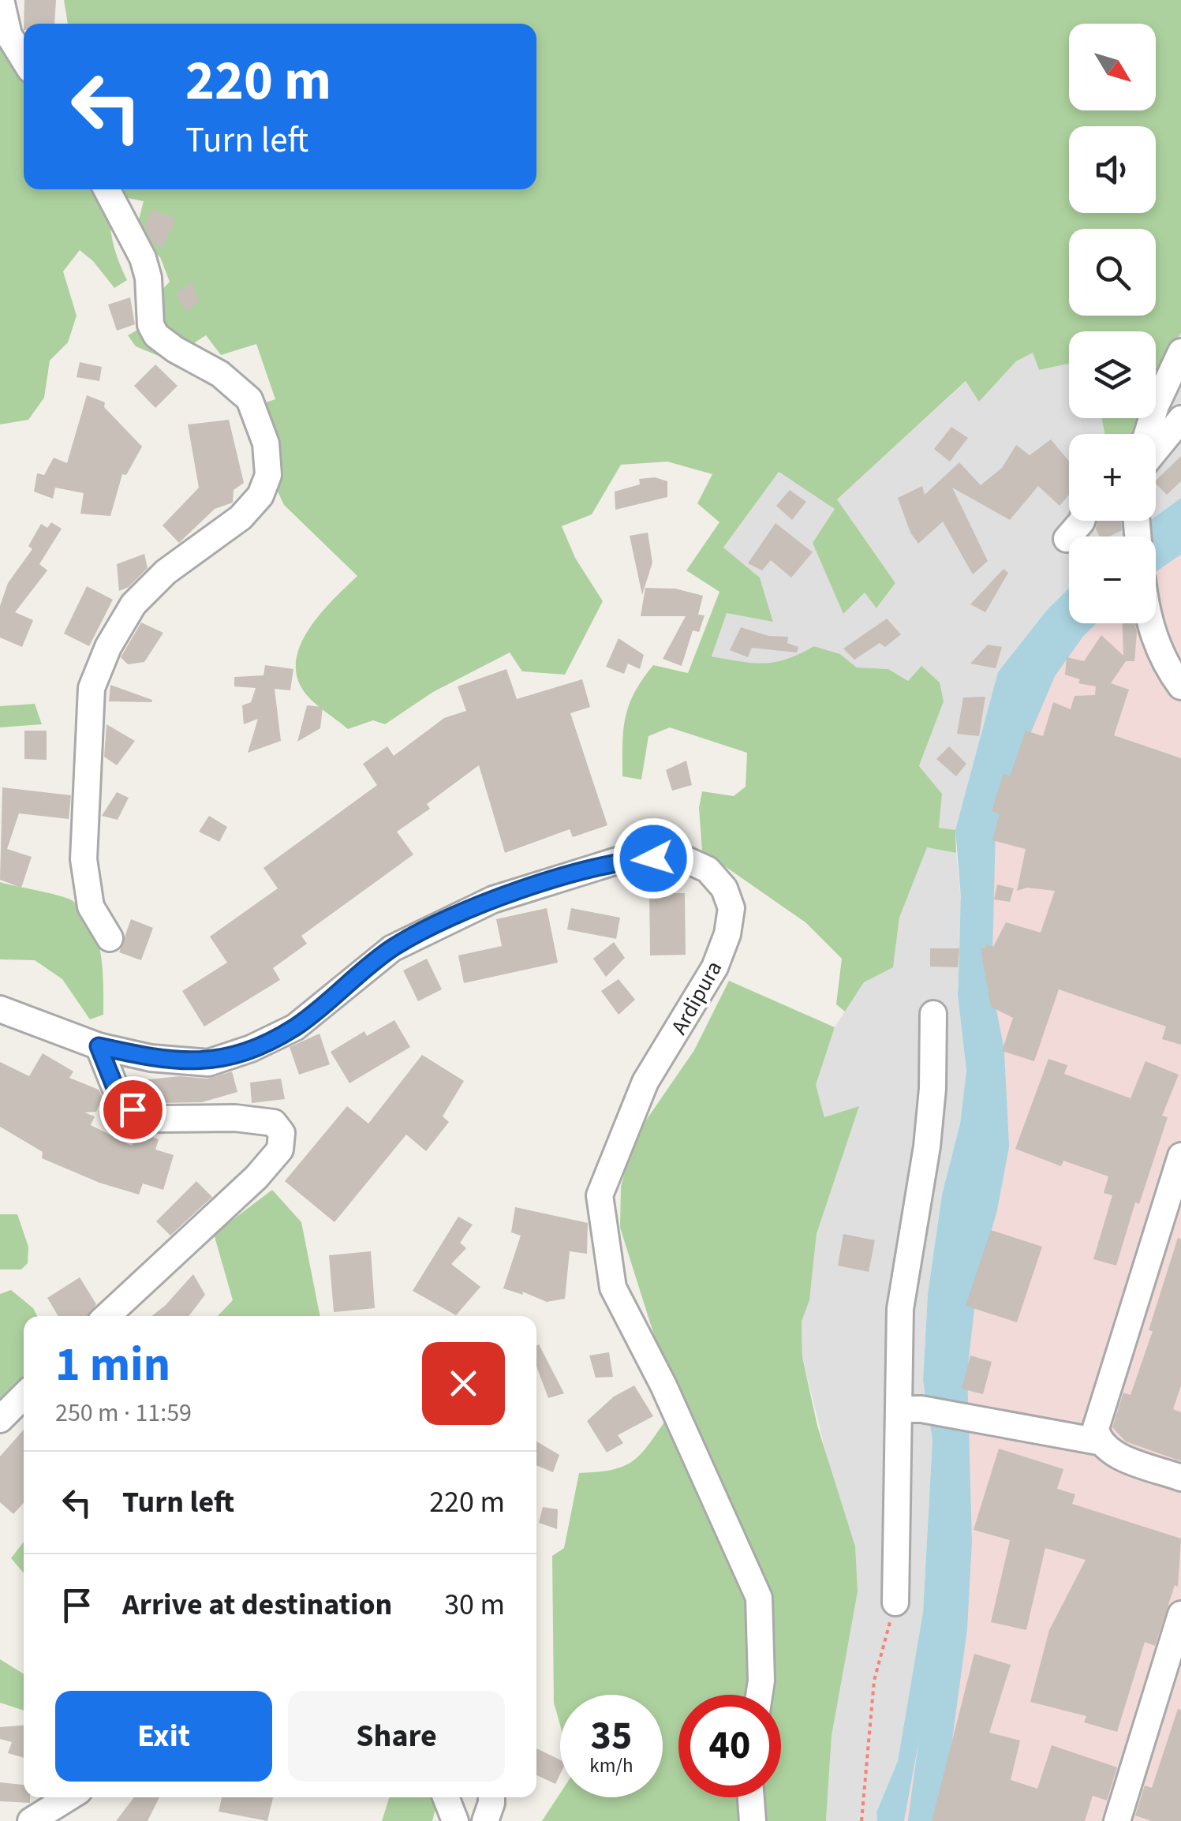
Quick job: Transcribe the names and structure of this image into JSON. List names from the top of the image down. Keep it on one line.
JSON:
{"streets":{"street":["Ardipura"]},"north":"bottom right","page":{"map_buttons":["+","−"],"turn":["220 m","Turn left"],"heading":["1 min","250 m · 11:59"],"list":[{"name":"Turn left","value":"220 m"},{"name":"Arrive at destination","value":"30 m"}],"buttons":["Exit","Share"],"speed":"35 km/h","limit":"40"}}
